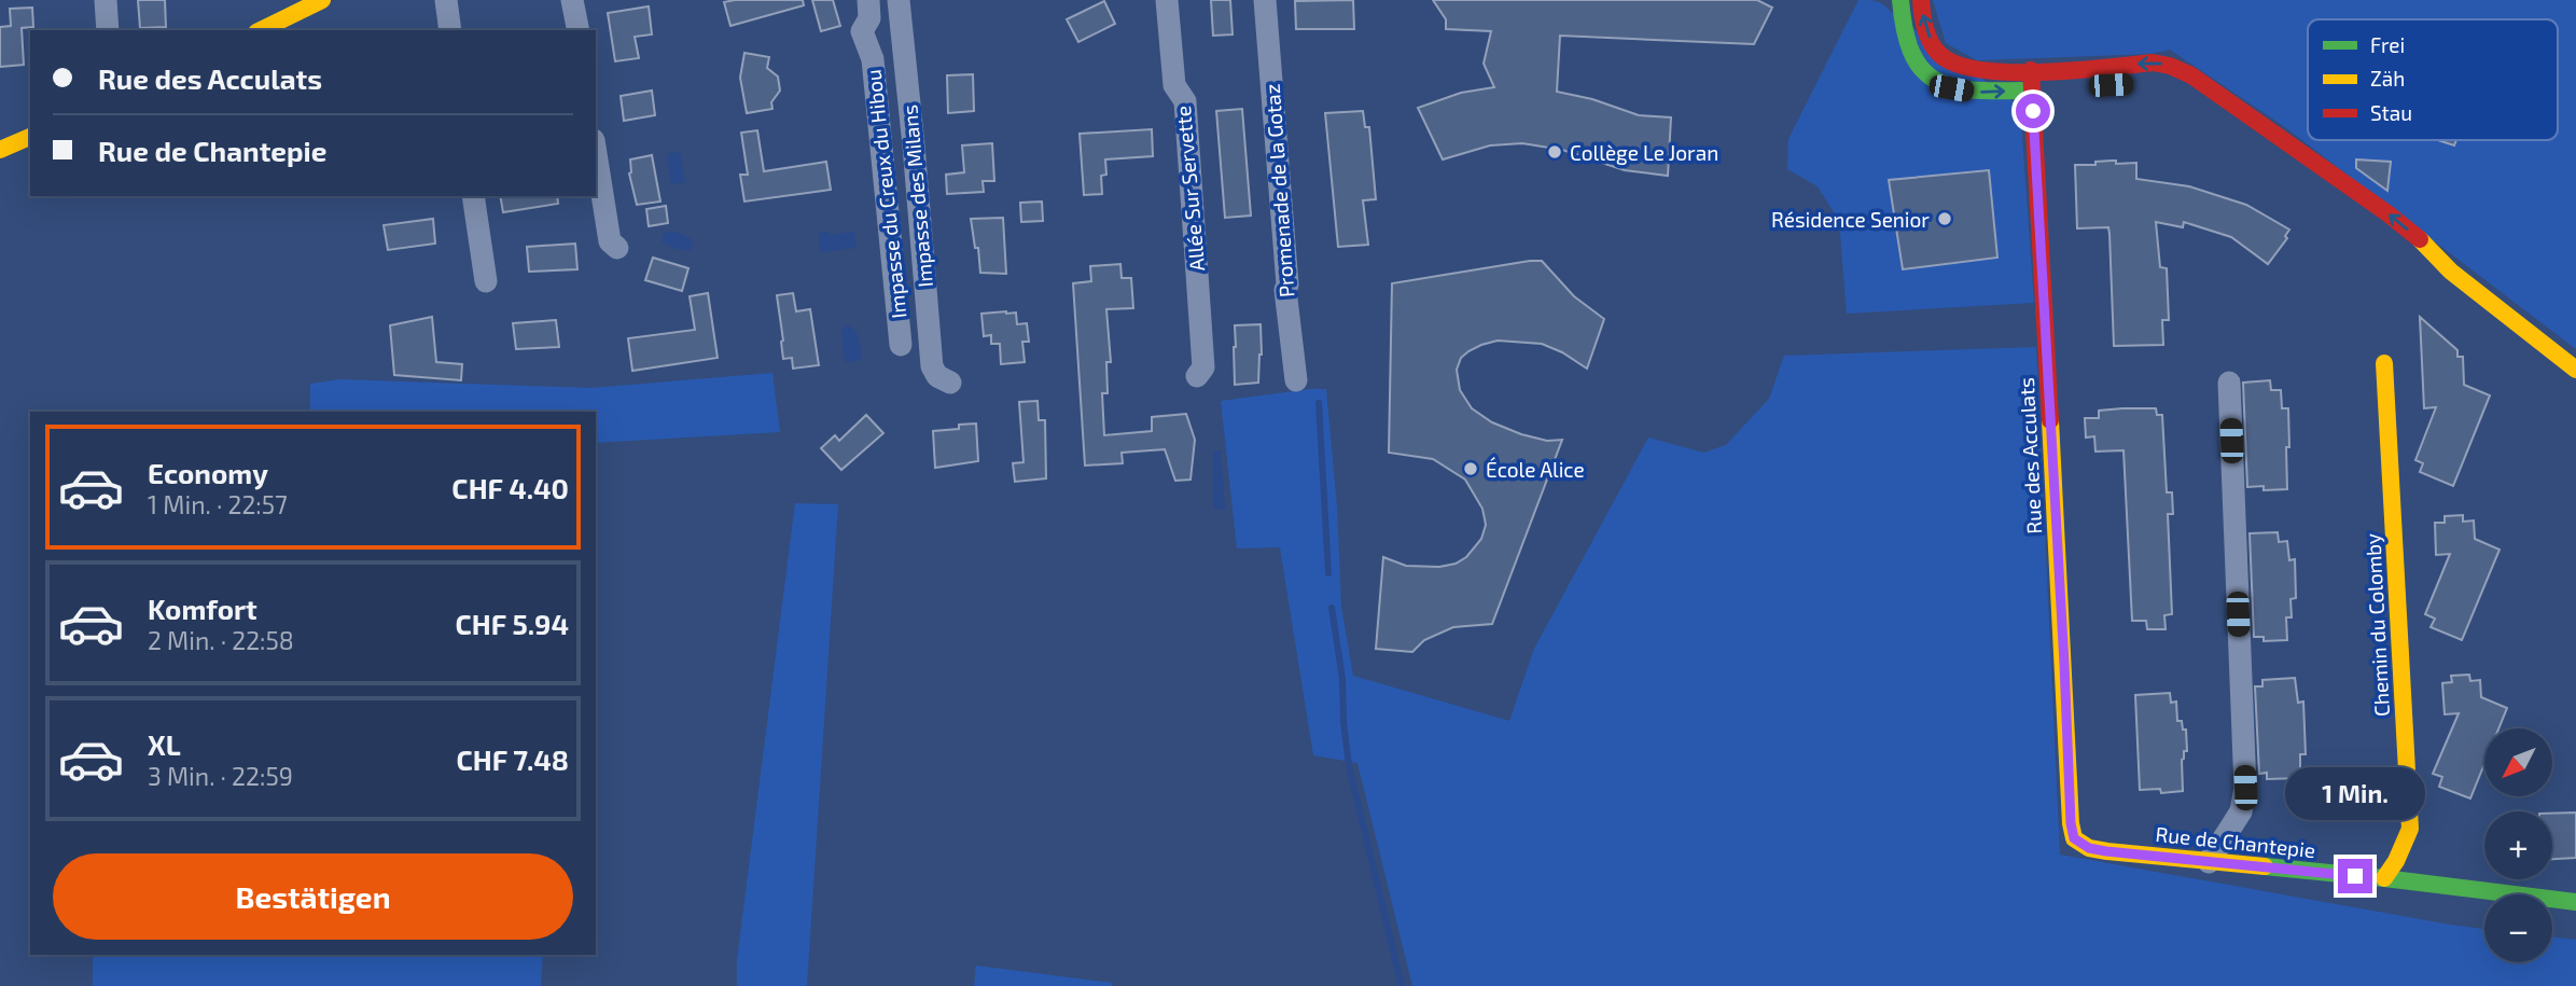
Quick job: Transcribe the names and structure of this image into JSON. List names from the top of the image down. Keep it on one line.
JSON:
{"streets":{"street":["Allée Sur Servette","Promenade de la Gotaz","Impasse du Creux du Hibou","Impasse des Milans","Rue des Acculats","Chemin du Colomby","Rue de Chantepie"]},"crossings":[["Rue des Acculats","Rue de Chantepie"],["Chemin du Colomby","Rue de Chantepie"]],"places":["Collège Le Joran","Résidence Senior","École Alice"],"legend":["Frei","Zäh","Stau"],"north":"bottom left","page":{"banner":["Rue des Acculats","Rue de Chantepie"],"list":[{"name":"Economy","note":"1 Min. · 22:57","value":"CHF 4.40"},{"name":"Komfort","note":"2 Min. · 22:58","value":"CHF 5.94"},{"name":"XL","note":"3 Min. · 22:59","value":"CHF 7.48"}],"map_buttons":["+","−"],"bubble":"1 Min.","buttons":"Bestätigen"}}
